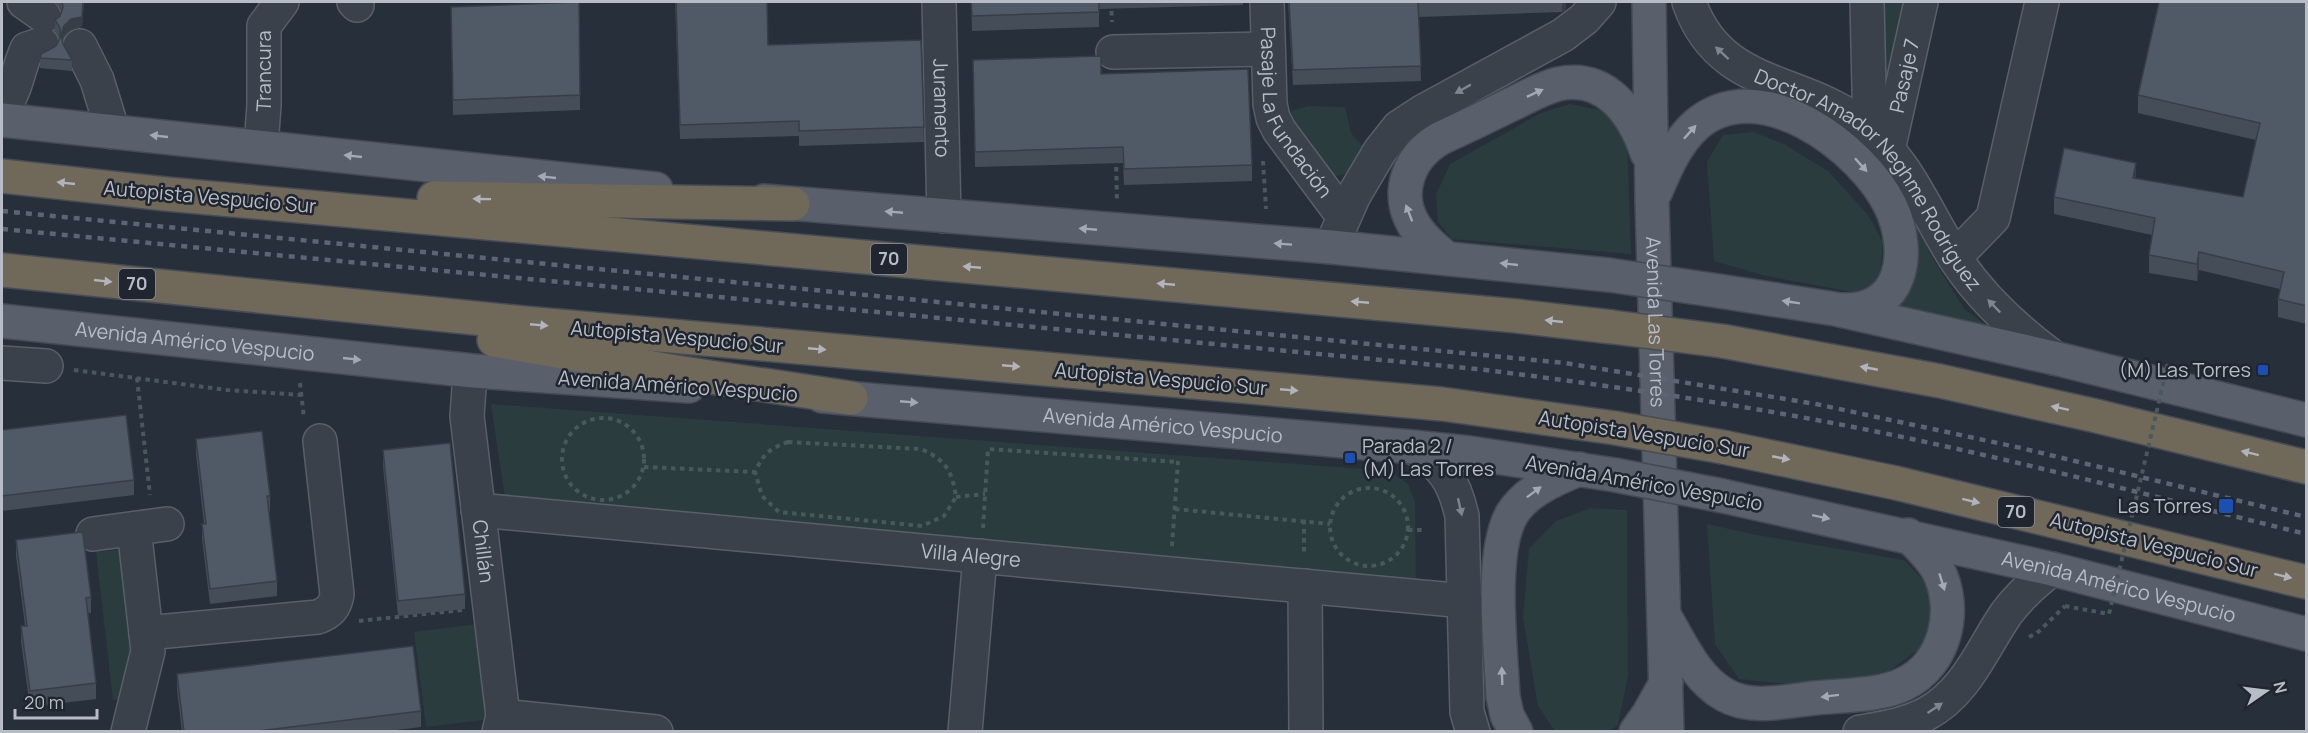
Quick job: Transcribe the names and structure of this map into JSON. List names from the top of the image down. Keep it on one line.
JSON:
{"streets":{"highway":["Autopista Vespucio Sur","70"],"main road":["Avenida Las Torres","Avenida Américo Vespucio"],"street":["Trancura","Pasaje 7","Juramento","Pasaje La Fundación","Doctor Amador Neghme Rodríguez","Chillán","Villa Alegre"]},"crossings":[["Pasaje 7","Doctor Amador Neghme Rodríguez"],["Avenida Américo Vespucio","Chillán"],["Chillán","Villa Alegre"]],"one_way":["Doctor Amador Neghme Rodríguez"],"places":{"transit":["(M) Las Torres","Parada 2 / (M) Las Torres","Las Torres"]},"scale_bar":"20 m","north":"right"}
